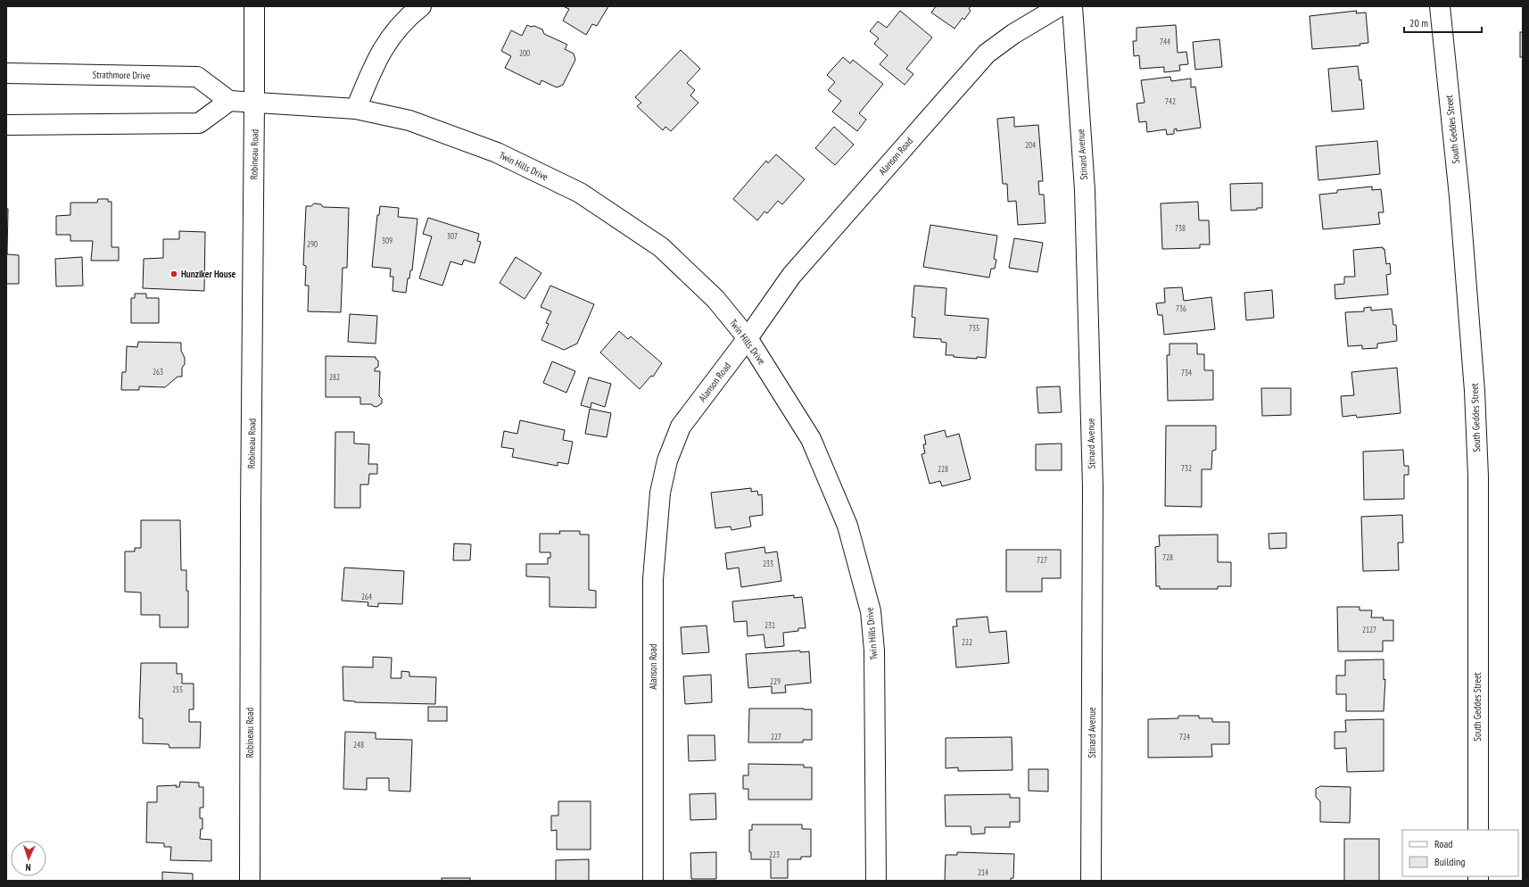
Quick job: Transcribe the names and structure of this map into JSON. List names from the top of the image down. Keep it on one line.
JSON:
{"streets":{"street":["Strathmore Drive","South Geddes Street","Robineau Road","Stinard Avenue","Alanson Road","Twin Hills Drive"]},"crossings":[["Robineau Road","Twin Hills Drive"],["Alanson Road","Twin Hills Drive"]],"places":["Hunziker House"],"house_numbers":["744","200","742","204","738","307","309","290","736","735","263","734","282","732","228","728","727","233","264","231","2127","222","229","255","227","724","248","223","214"],"legend":["Road","Building"],"scale_bar":"20 m","north":"bottom"}
